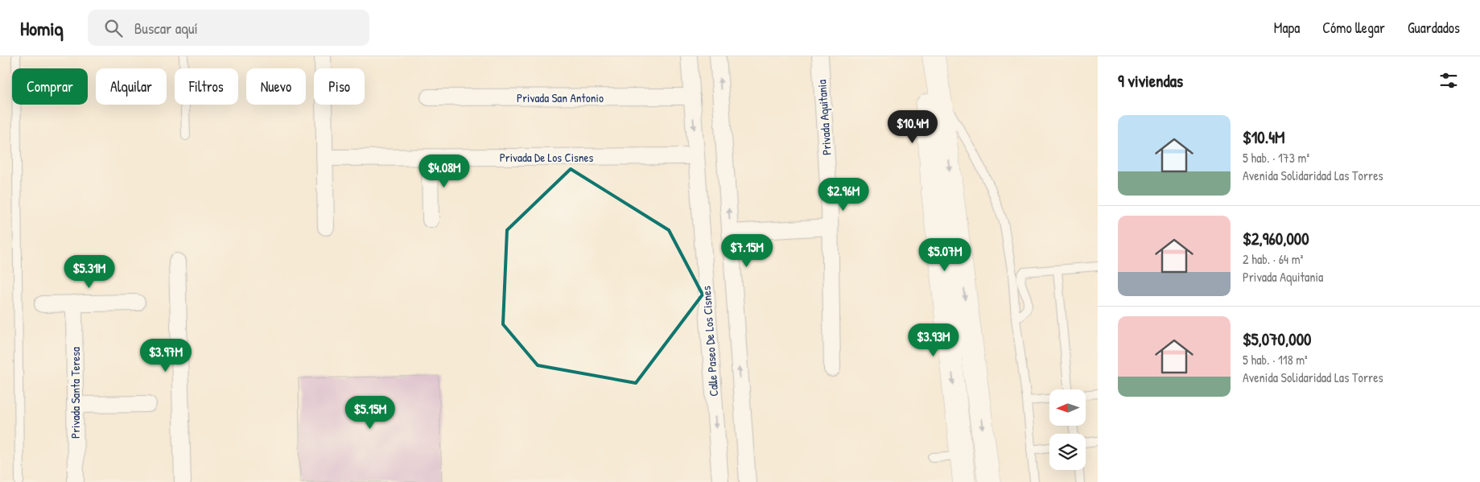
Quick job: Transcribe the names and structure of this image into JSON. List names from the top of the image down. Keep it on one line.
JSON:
{"streets":{"street":["Privada San Antonio","Privada Aquitania","Privada De Los Cisnes","Calle Paseo De Los Cisnes","Privada Santa Teresa"]},"crossings":[["Privada San Antonio","Calle Paseo De Los Cisnes"],["Privada De Los Cisnes","Calle Paseo De Los Cisnes"]],"north":"left","page":{"header":"Homiq","search":"Buscar aquí","nav":["Mapa","Cómo llegar","Guardados"],"heading":"9 viviendas","chip":["Comprar","Alquilar","Filtros","Nuevo","Piso"],"list":[{"name":"$10.4M","note":"5 hab. · 173 m² · Avenida Solidaridad Las Torres"},{"name":"$2,960,000","note":"2 hab. · 64 m² · Privada Aquitania"},{"name":"$5,070,000","note":"5 hab. · 118 m² · Avenida Solidaridad Las Torres"}],"price":["$10.4M","$4.08M","$2.96M","$7.15M","$5.07M","$5.31M","$3.93M","$3.97M","$5.15M"]}}
